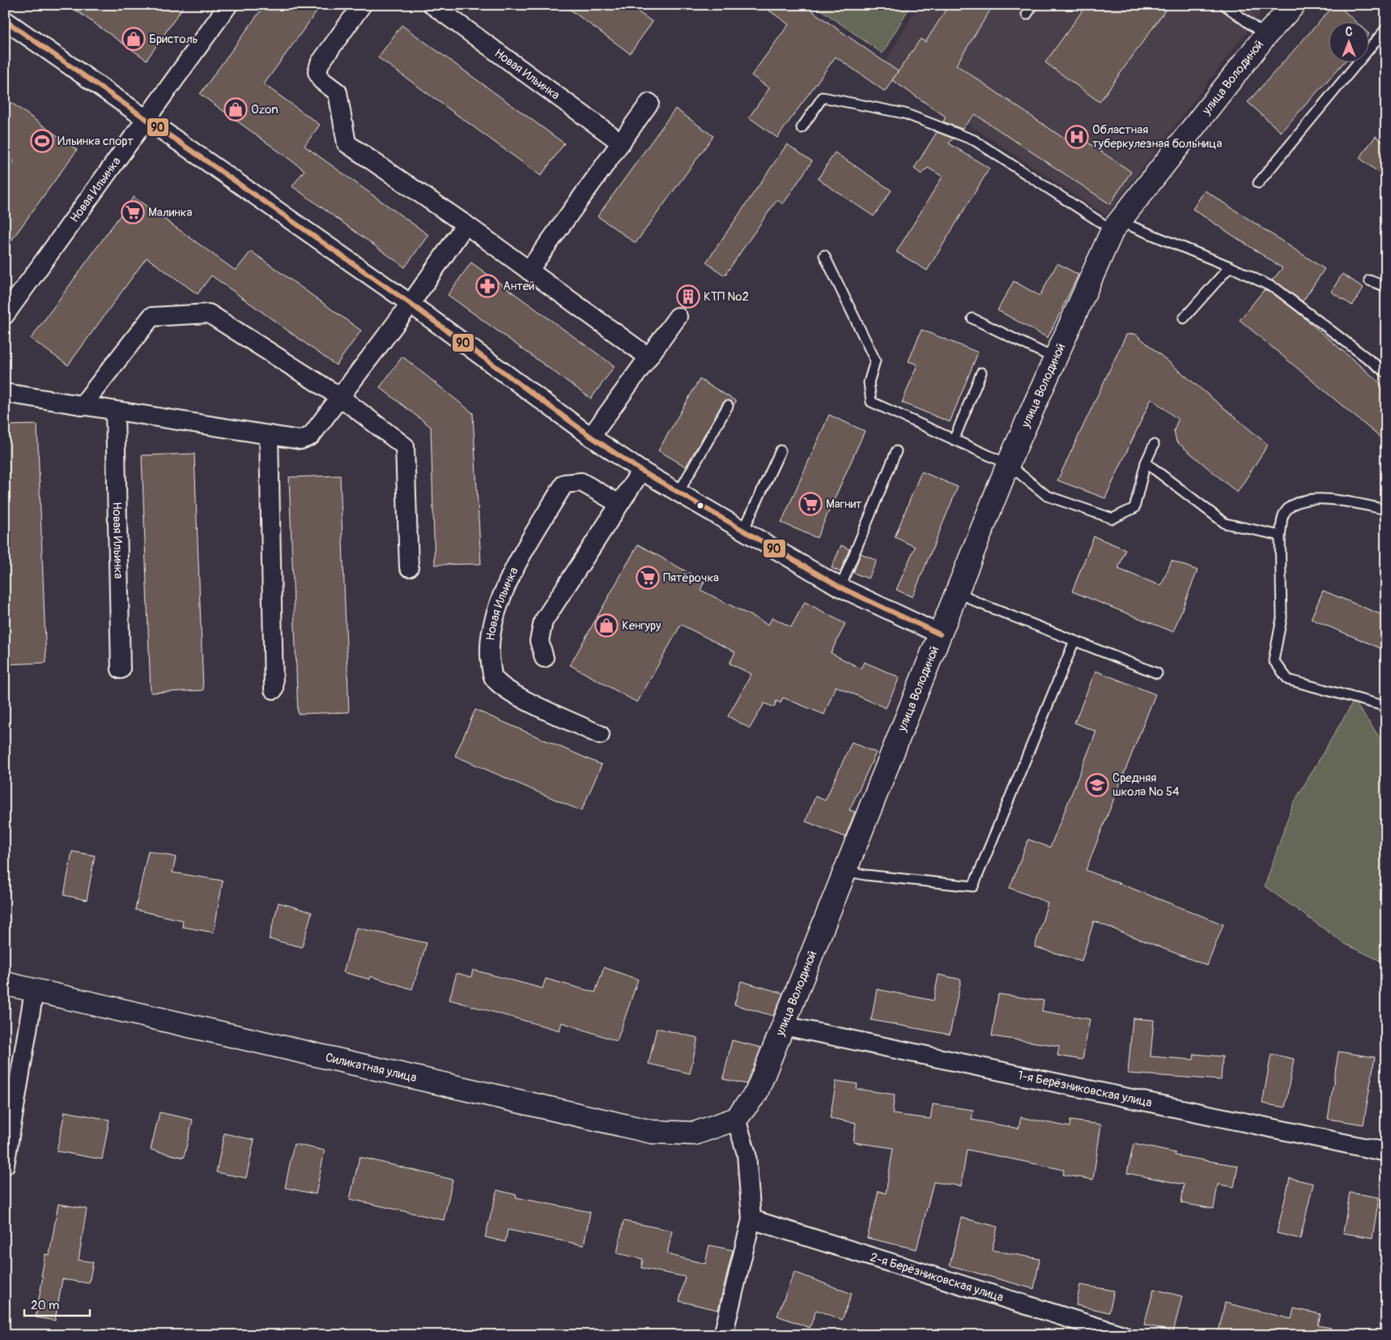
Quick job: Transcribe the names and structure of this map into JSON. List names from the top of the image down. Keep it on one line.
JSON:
{"streets":{"street":["Новая Ильинка","улица Володиной","Силикатная улица","1-я Берёзниковская улица","2-я Берёзниковская улица"]},"crossings":[["улица Володиной","Силикатная улица"],["улица Володиной","1-я Берёзниковская улица"]],"places":{"shop":["Бристоль","Ozon","Кенгуру"],"hospital":["Областная туберкулезная больница"],"sports":["Ильинка спорт"],"supermarket":["Малинка","Магнит","Пятёрочка"],"pharmacy":["Антей"],"building":["КТП №2"],"school or university":["Средняя школа № 54"]},"lines":["transit line 90"],"scale_bar":"20 m","north":"top"}
